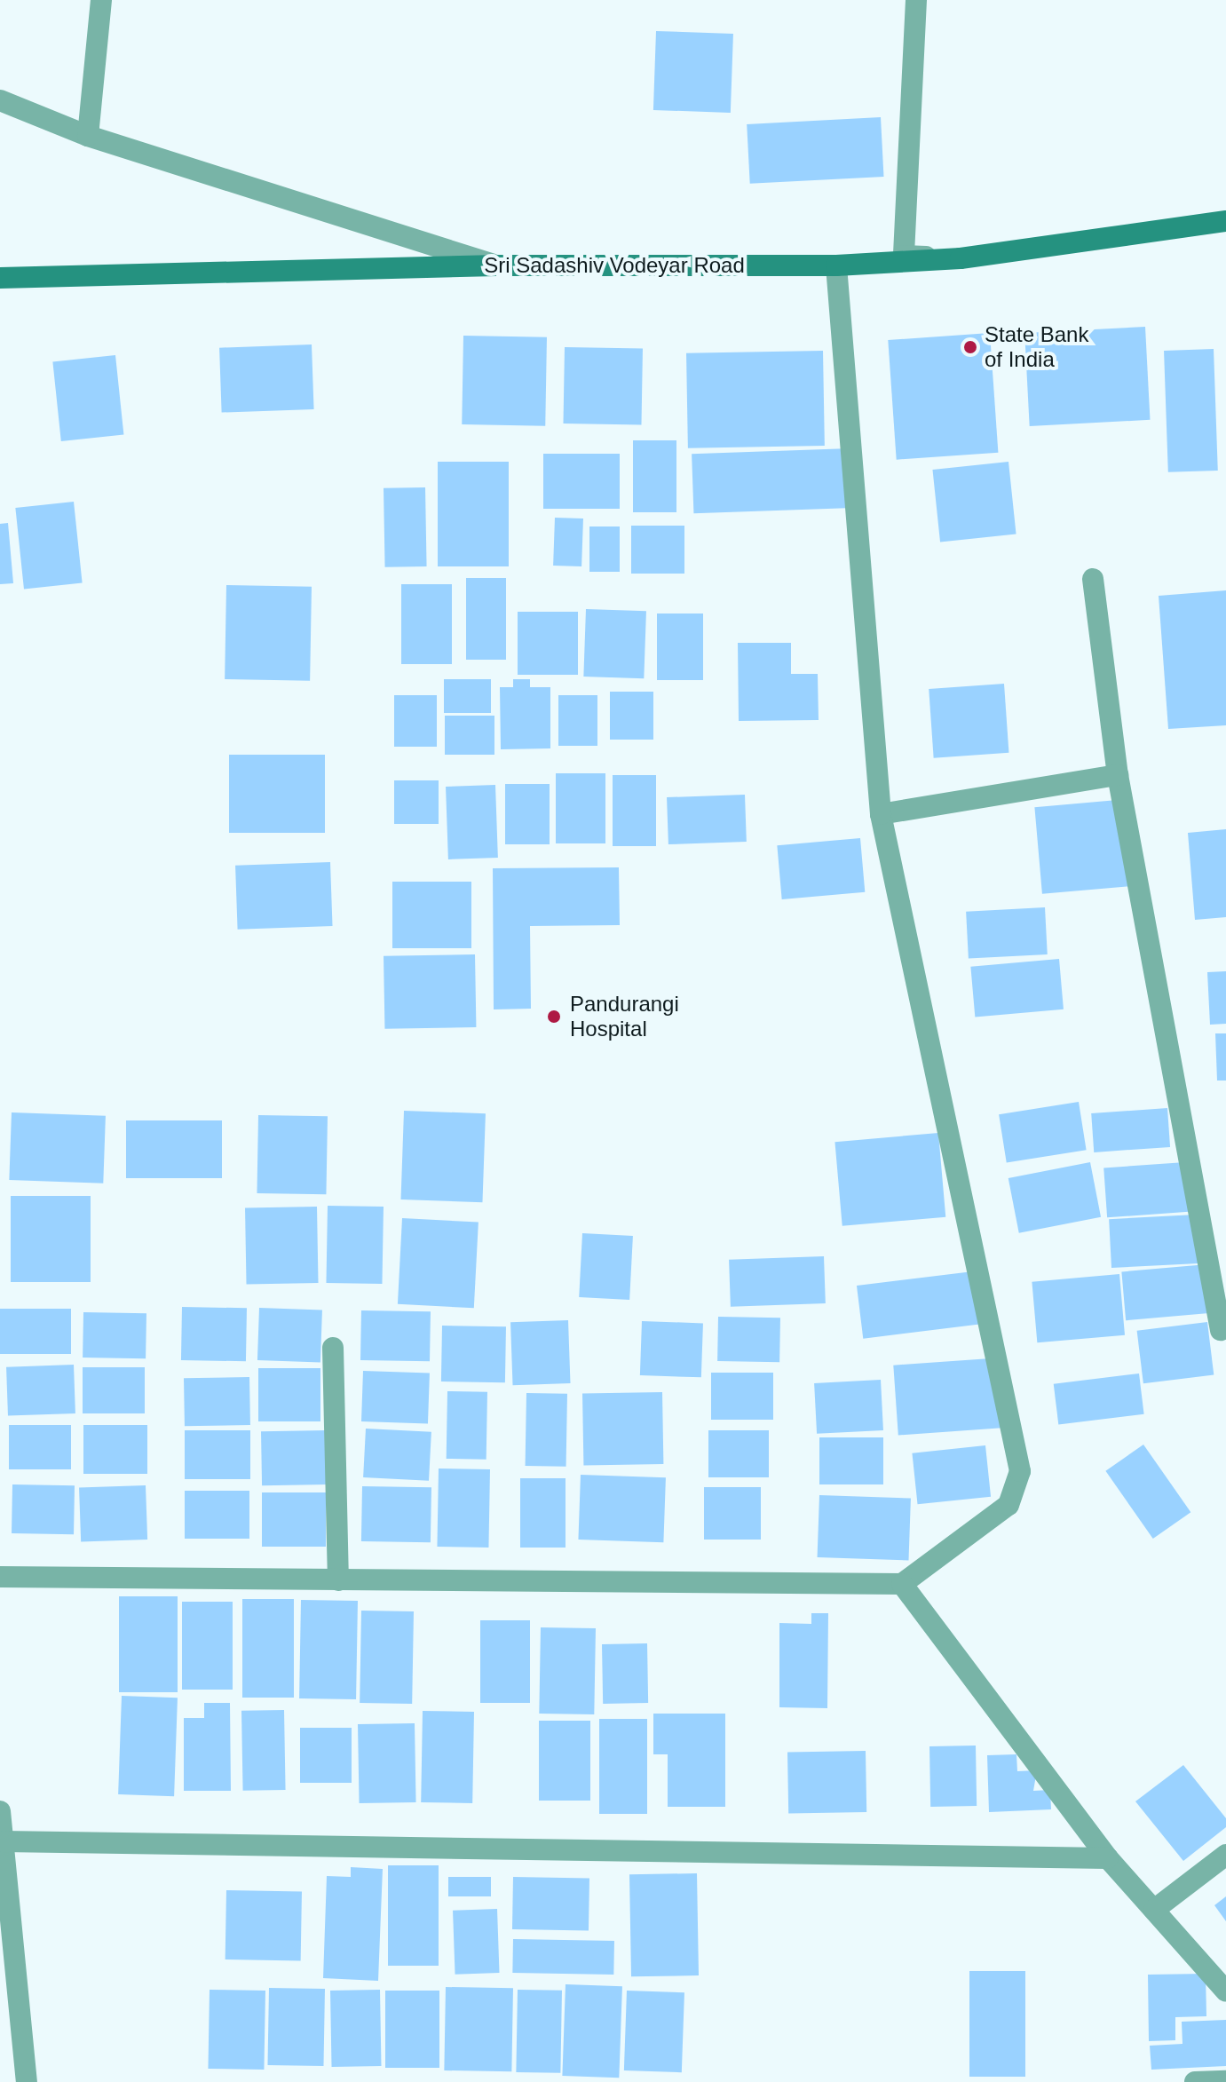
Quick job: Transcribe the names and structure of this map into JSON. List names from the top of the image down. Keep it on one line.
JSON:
{"streets":{"main road":["Sri Sadashiv Vodeyar Road"]},"places":["State Bank of India","Pandurangi Hospital"]}
